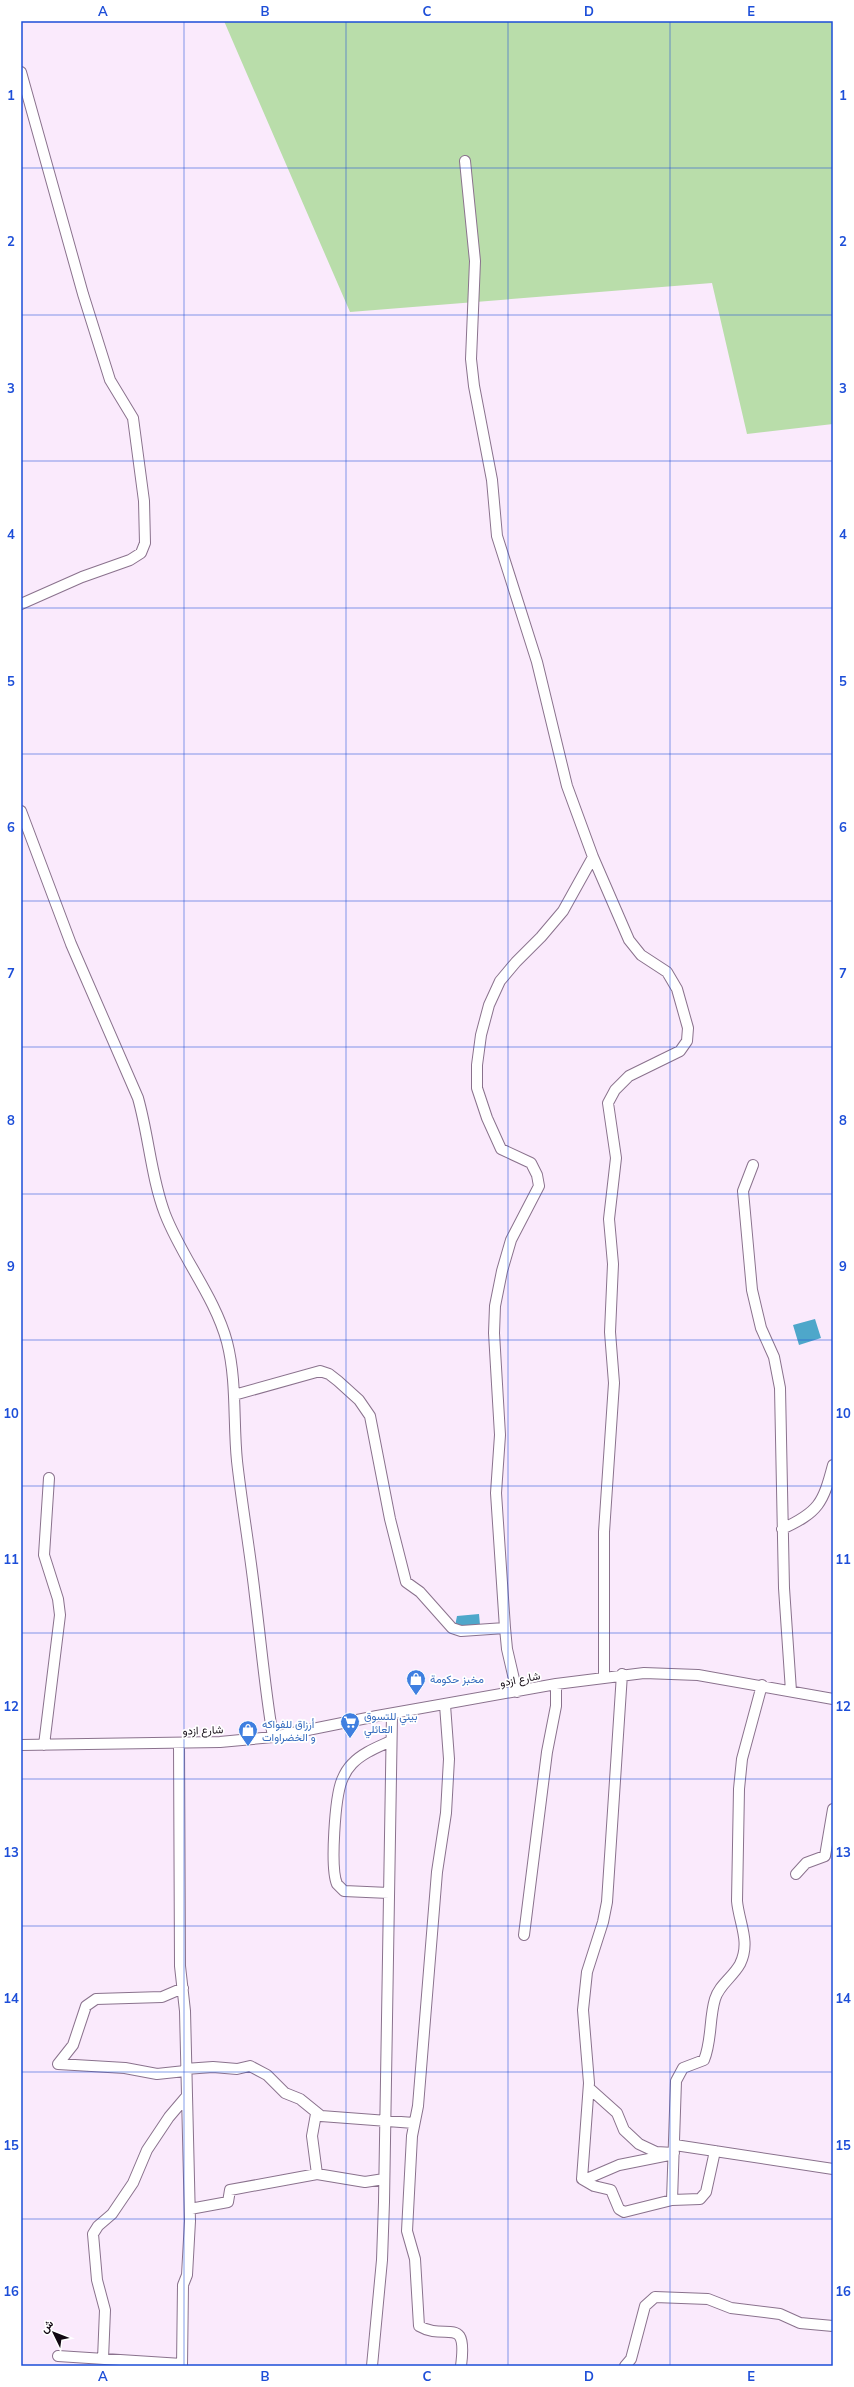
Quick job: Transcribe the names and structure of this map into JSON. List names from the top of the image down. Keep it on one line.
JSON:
{"streets":{"street":["شارع ازدو"]},"places":{"shop":["مخبز حكومة","أرزاق للفواكه و الخضراوات"],"supermarket":["بيتي للتسوق العائلي"]},"north":"top left","grid":{"columns":["A","B","C","D","E"],"rows":["1","2","3","4","5","6","7","8","9","10","11","12","13","14","15","16"]}}
